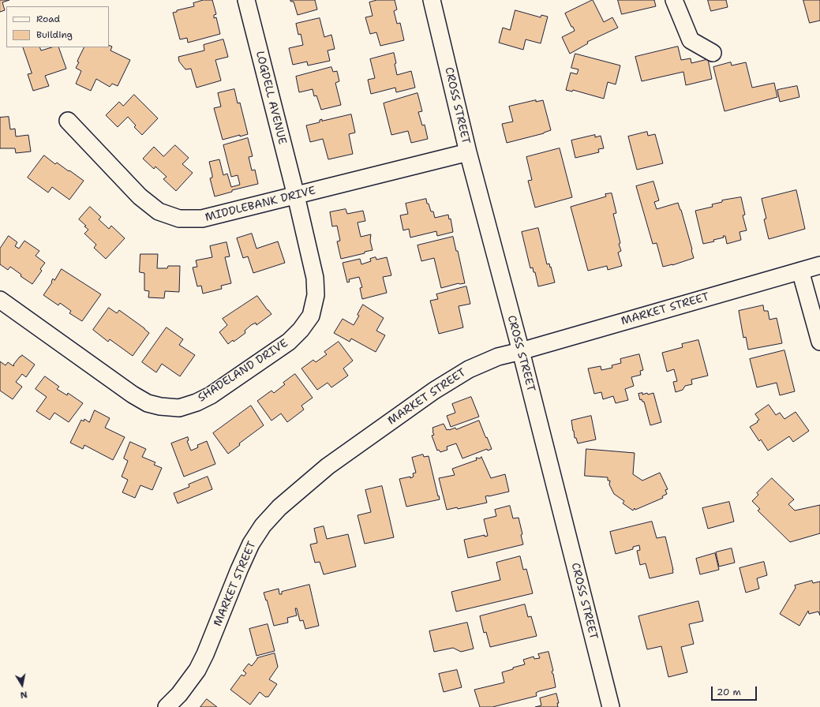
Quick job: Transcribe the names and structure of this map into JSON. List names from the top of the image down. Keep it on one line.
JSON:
{"streets":{"street":["LOGDELL AVENUE","CROSS STREET","MIDDLEBANK DRIVE","MARKET STREET","SHADELAND DRIVE"]},"crossings":[["LOGDELL AVENUE","MIDDLEBANK DRIVE"],["LOGDELL AVENUE","SHADELAND DRIVE"],["CROSS STREET","MIDDLEBANK DRIVE"],["CROSS STREET","MARKET STREET"],["MIDDLEBANK DRIVE","SHADELAND DRIVE"]],"legend":["Road","Building"],"scale_bar":"20 m","north":"bottom"}
